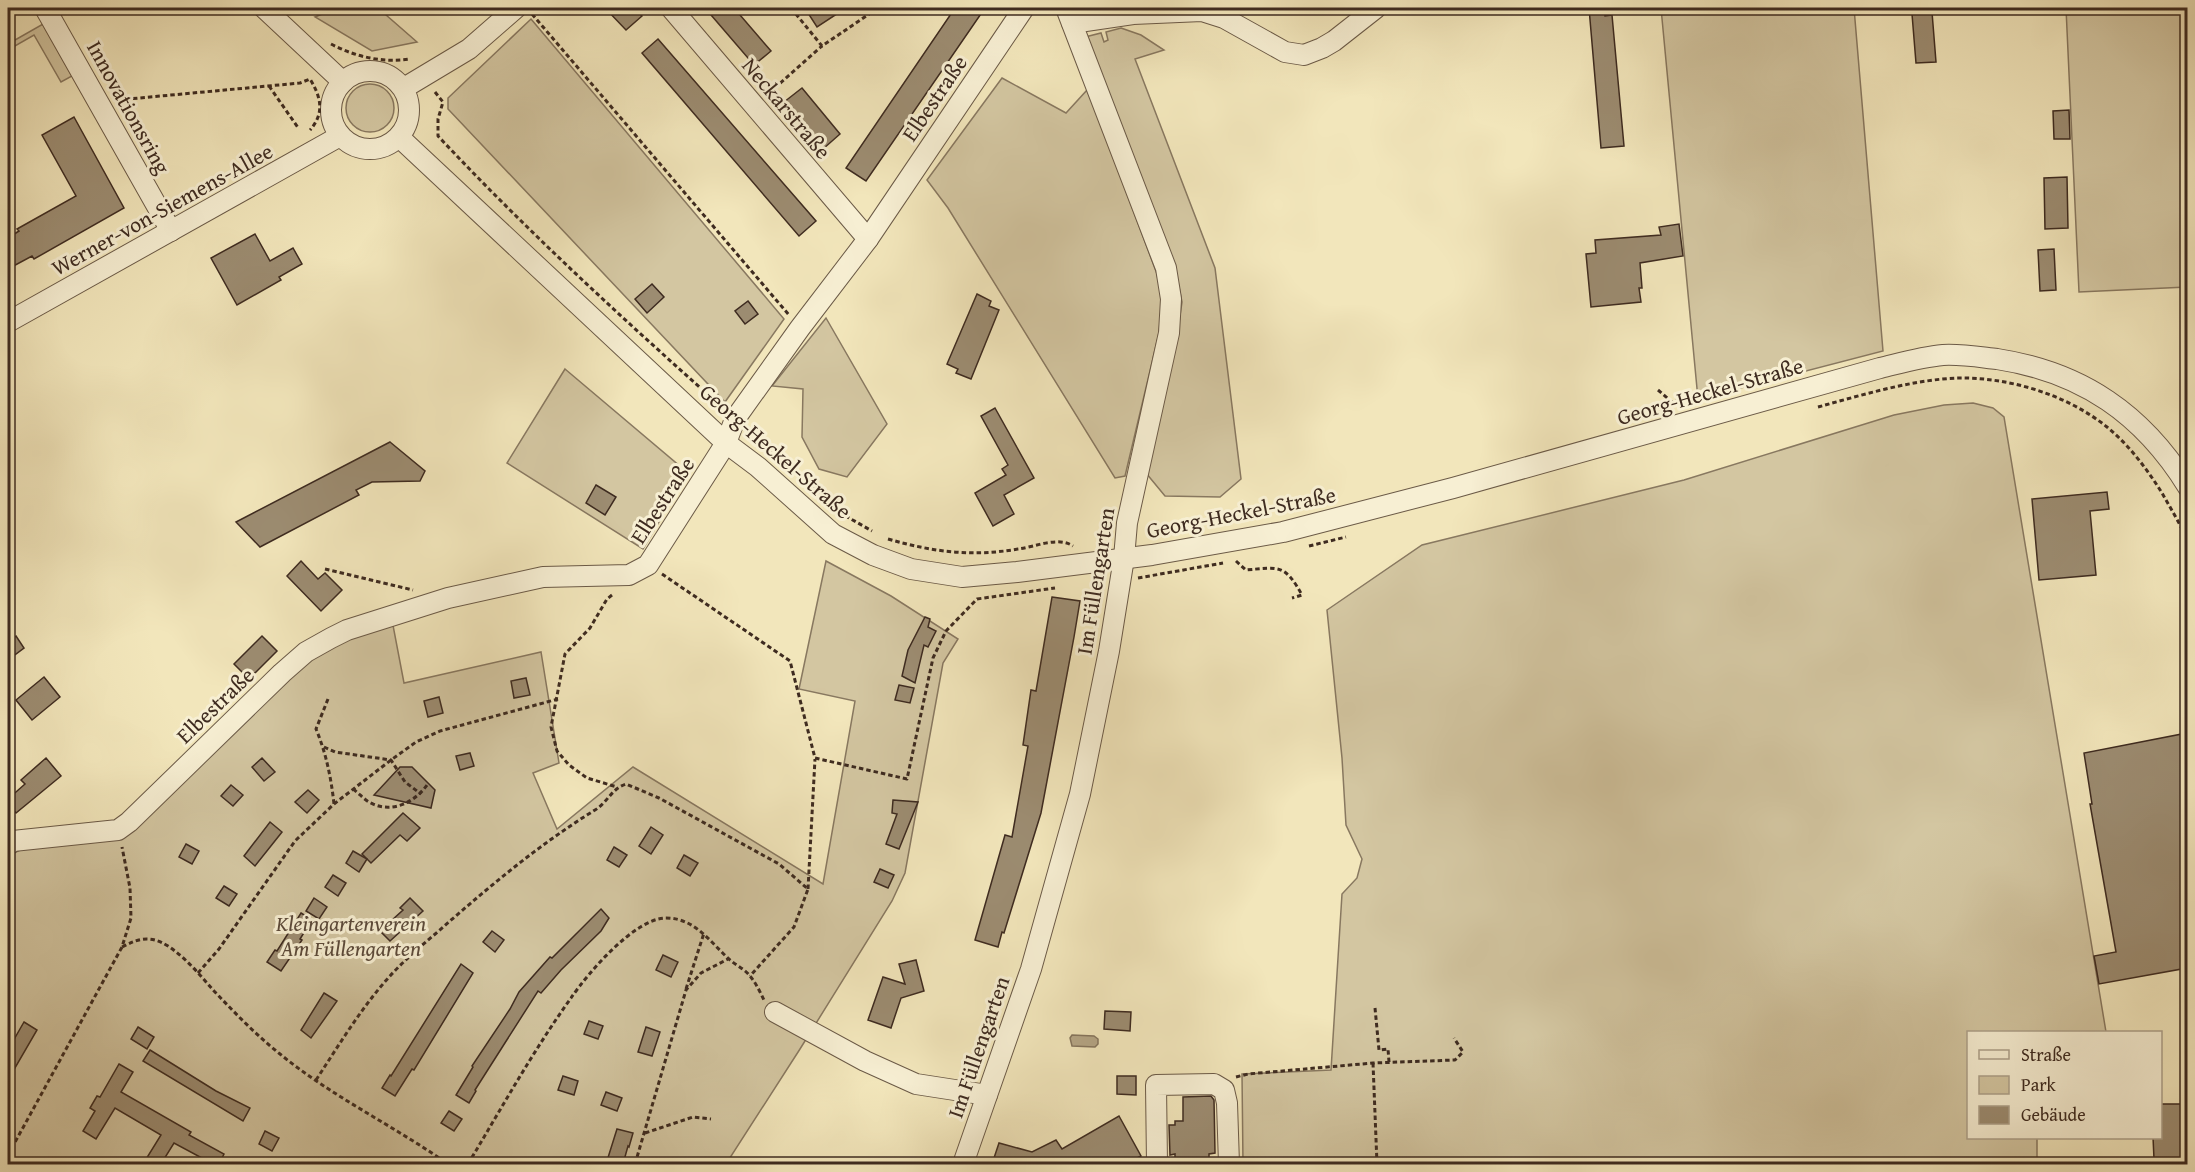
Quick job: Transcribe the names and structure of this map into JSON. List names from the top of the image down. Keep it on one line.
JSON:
{"streets":{"street":["Elbestraße","Innovationsring","Neckarstraße","Werner-von-Siemens-Allee","Georg-Heckel-Straße","Im Füllengarten"]},"crossings":[["Elbestraße","Neckarstraße"],["Elbestraße","Georg-Heckel-Straße"],["Innovationsring","Werner-von-Siemens-Allee"],["Werner-von-Siemens-Allee","Georg-Heckel-Straße"],["Georg-Heckel-Straße","Im Füllengarten"]],"parks":["Kleingartenverein Am Füllengarten"],"legend":["Straße","Park","Gebäude"]}
